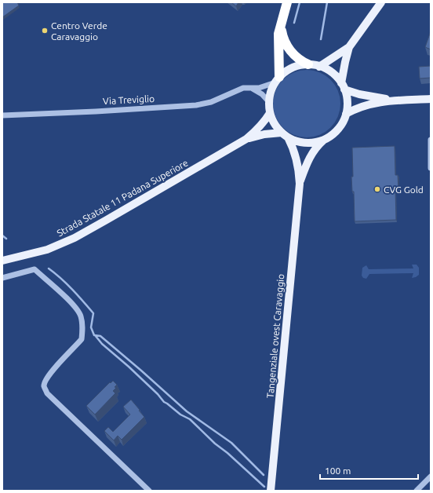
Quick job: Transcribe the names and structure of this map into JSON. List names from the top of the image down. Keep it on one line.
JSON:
{"streets":{"main road":["Strada Statale 11 Padana Superiore","Tangenziale ovest Caravaggio"],"street":["Via Treviglio"]},"crossings":[["Via Treviglio","Strada Statale 11 Padana Superiore"],["Via Treviglio","Tangenziale ovest Caravaggio"],["Strada Statale 11 Padana Superiore","Tangenziale ovest Caravaggio"]],"places":["Centro Verde Caravaggio","CVG Gold"],"scale_bar":"100 m"}
